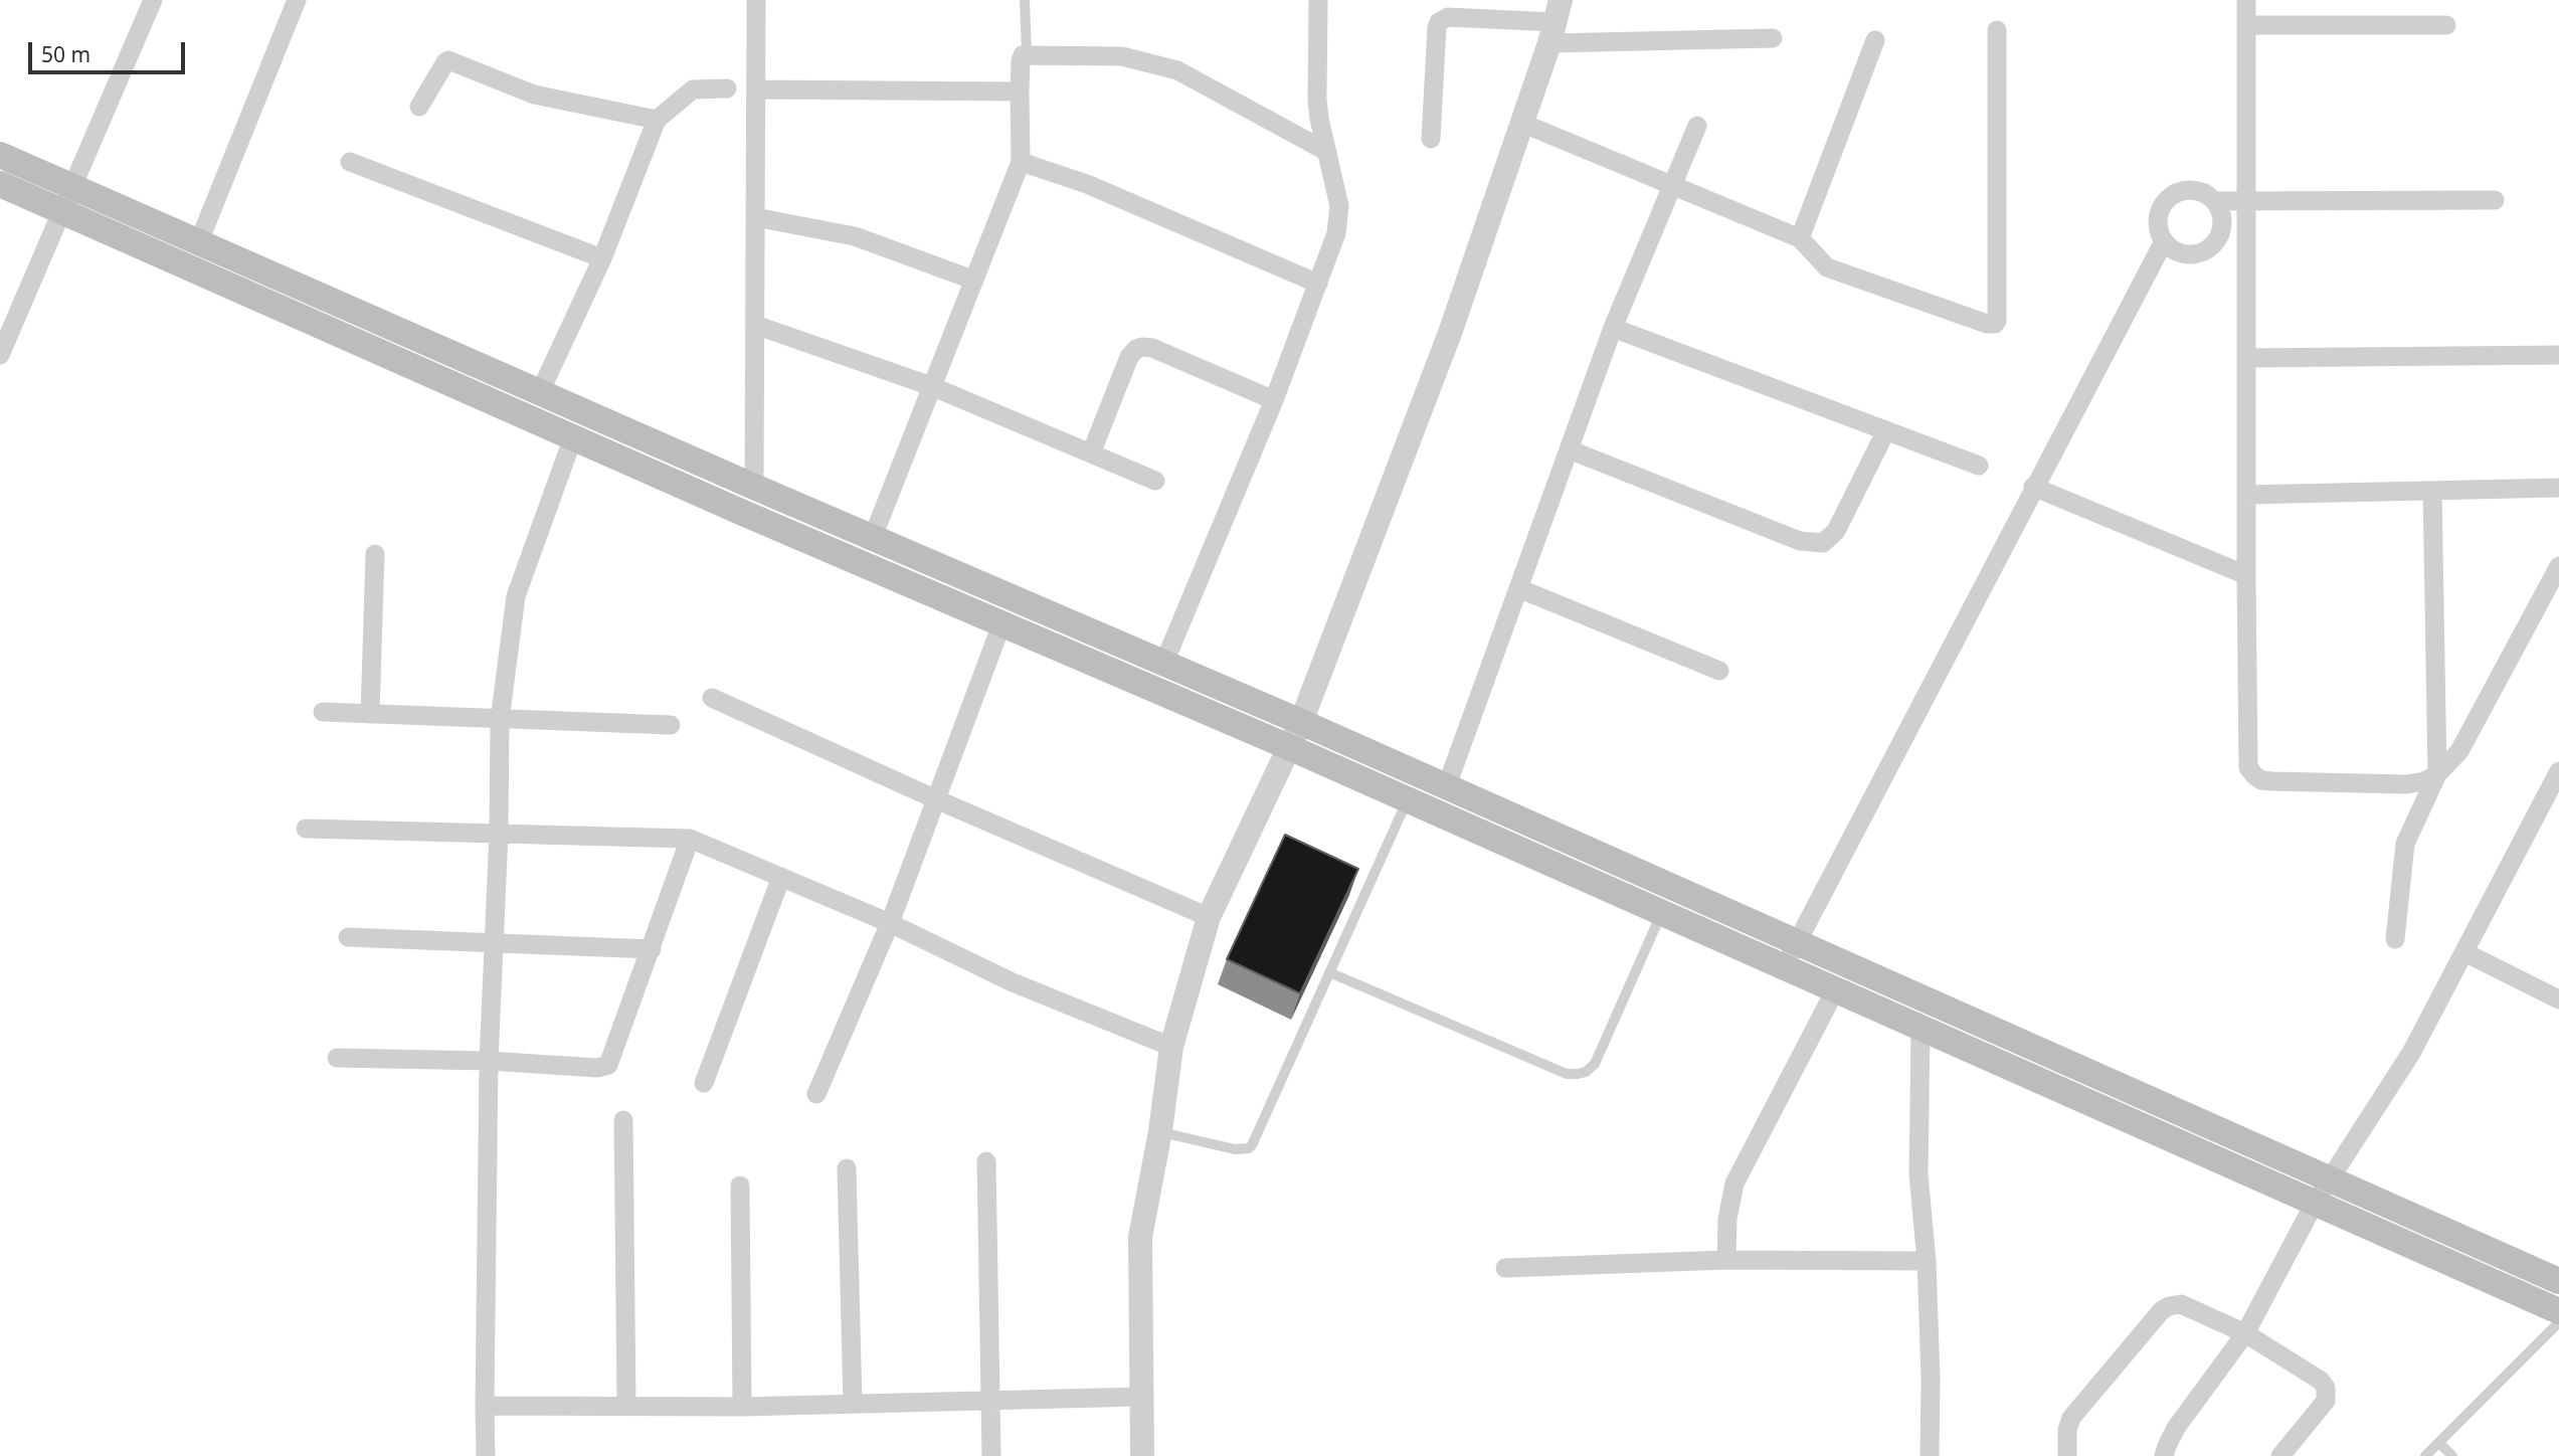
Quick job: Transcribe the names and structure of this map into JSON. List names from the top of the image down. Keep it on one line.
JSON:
{"scale_bar":"50 m"}
